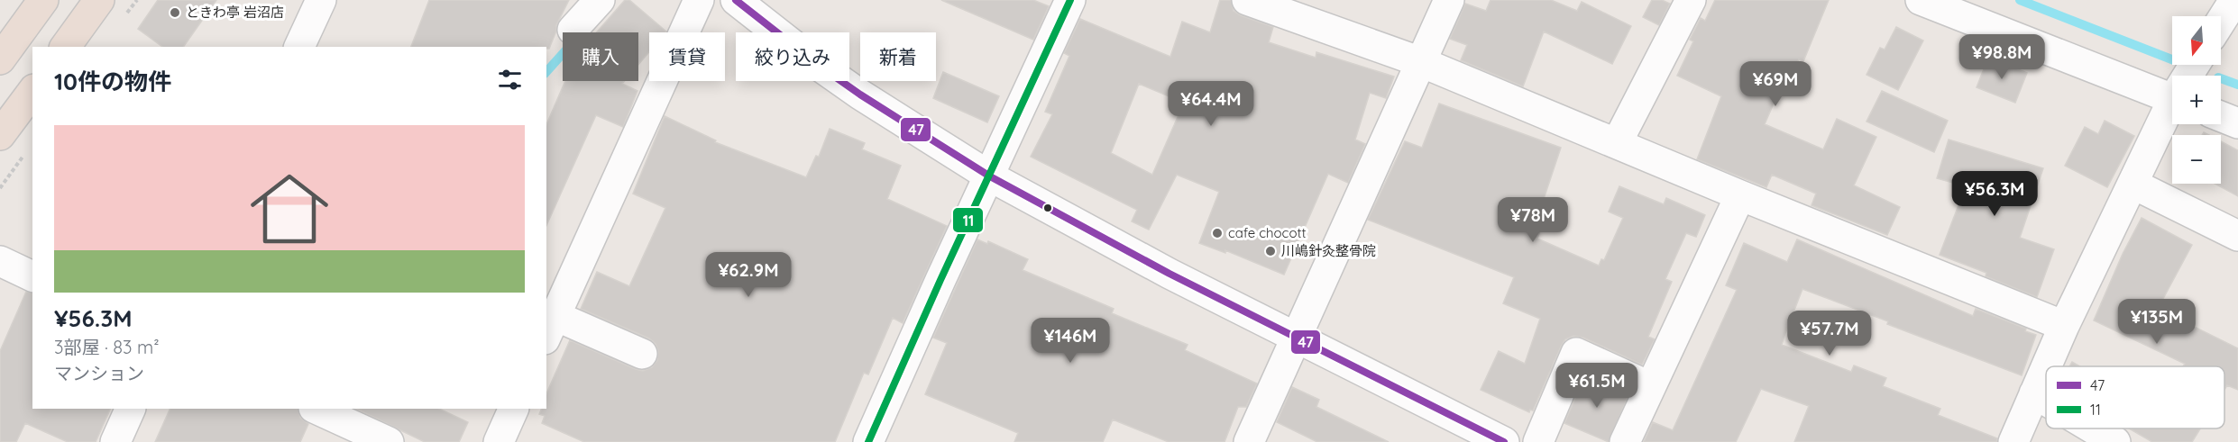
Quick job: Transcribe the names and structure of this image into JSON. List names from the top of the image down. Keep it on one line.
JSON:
{"places":["ときわ亭 岩沼店","cafe chocott","川嶋針灸整骨院"],"lines":["transit line 47","transit line 11"],"legend":["47","11"],"north":"bottom","page":{"map_buttons":["+","−"],"chip":["購入","賃貸","絞り込み","新着"],"price":["¥98.8M","¥69M","¥64.4M","¥56.3M","¥78M","¥62.9M","¥135M","¥57.7M","¥146M","¥61.5M"],"heading":"10件の物件","list":[{"name":"¥56.3M","note":"3部屋 · 83 m² · マンション"}]}}
